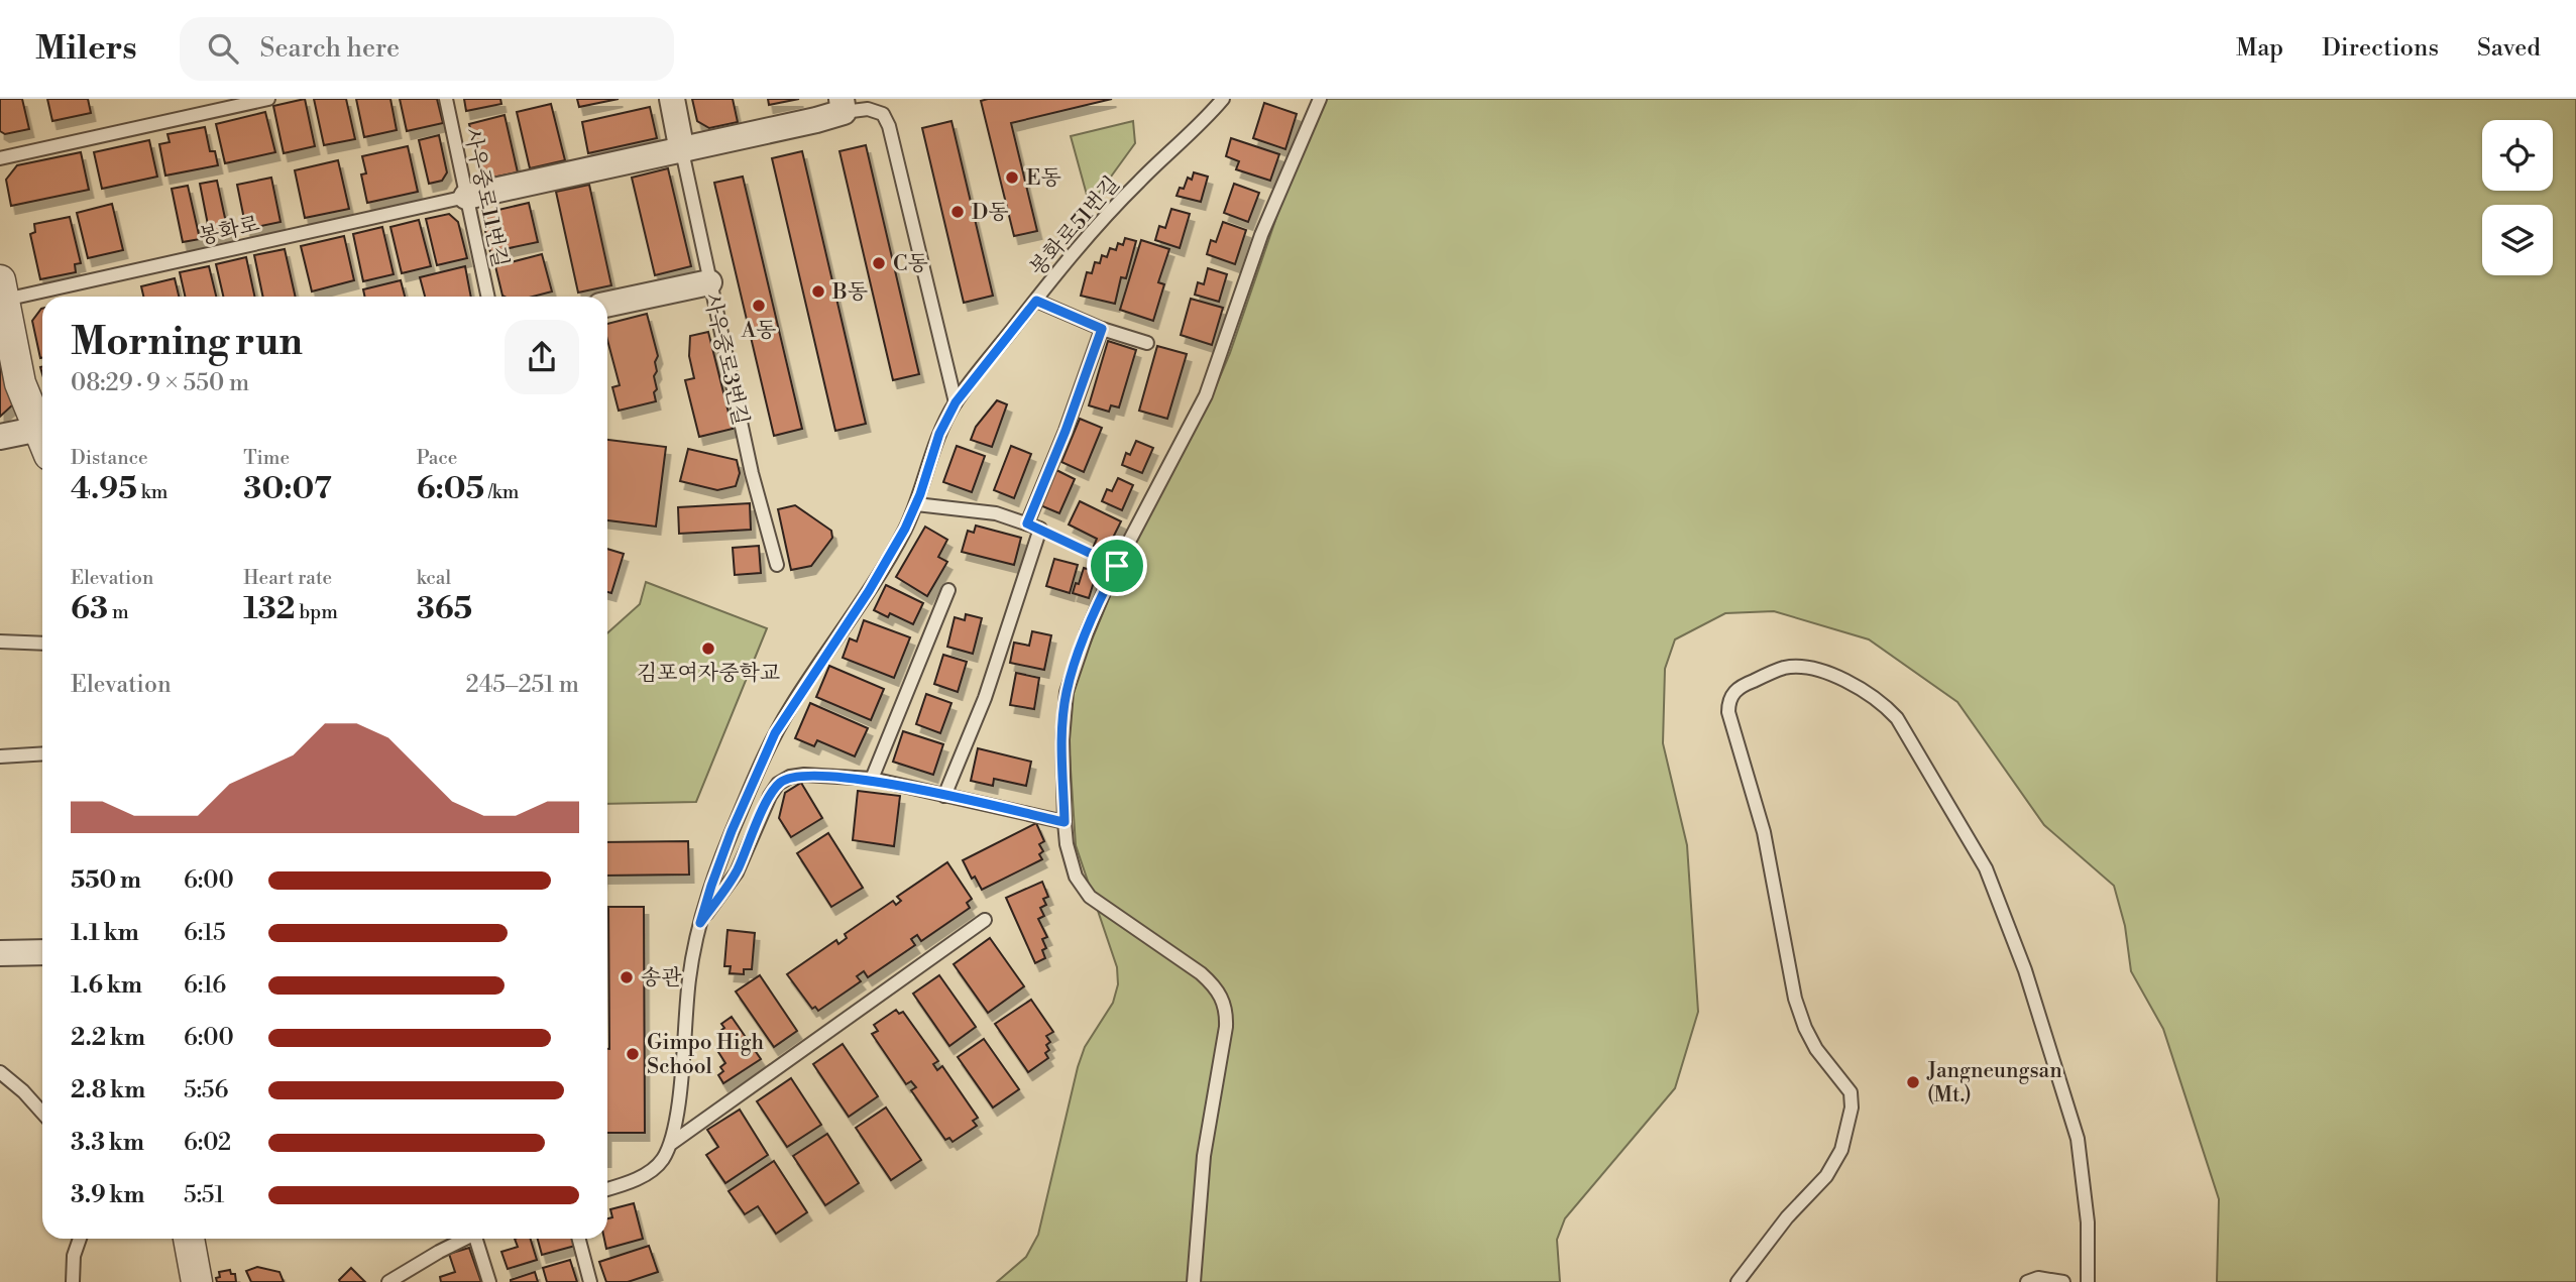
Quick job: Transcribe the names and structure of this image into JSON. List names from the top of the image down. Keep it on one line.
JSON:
{"streets":{"street":["사우중로3번길"],"lane":["사우중로11번길","봉화로51번길","봉화로"]},"crossings":[["사우중로11번길","봉화로"]],"places":["E동","D동","C동","B동","A동","김포여자중학교","송관","Gimpo High School","Jangneungsan (Mt.)"],"page":{"header":"Milers","search":"Search here","nav":["Map","Directions","Saved"],"heading":["Morning run","08:29 · 9 × 550 m"],"stats":[["Distance","4.95 km"],["Time","30:07"],["Pace","6:05 /km"],["Elevation","63 m"],["Heart rate","132 bpm"],["kcal","365"]],"chart":["Elevation","245–251 m"],"list":[{"name":"550 m","note":"6:00"},{"name":"1.1 km","note":"6:15"},{"name":"1.6 km","note":"6:16"},{"name":"2.2 km","note":"6:00"},{"name":"2.8 km","note":"5:56"},{"name":"3.3 km","note":"6:02"},{"name":"3.9 km","note":"5:51"}]}}
